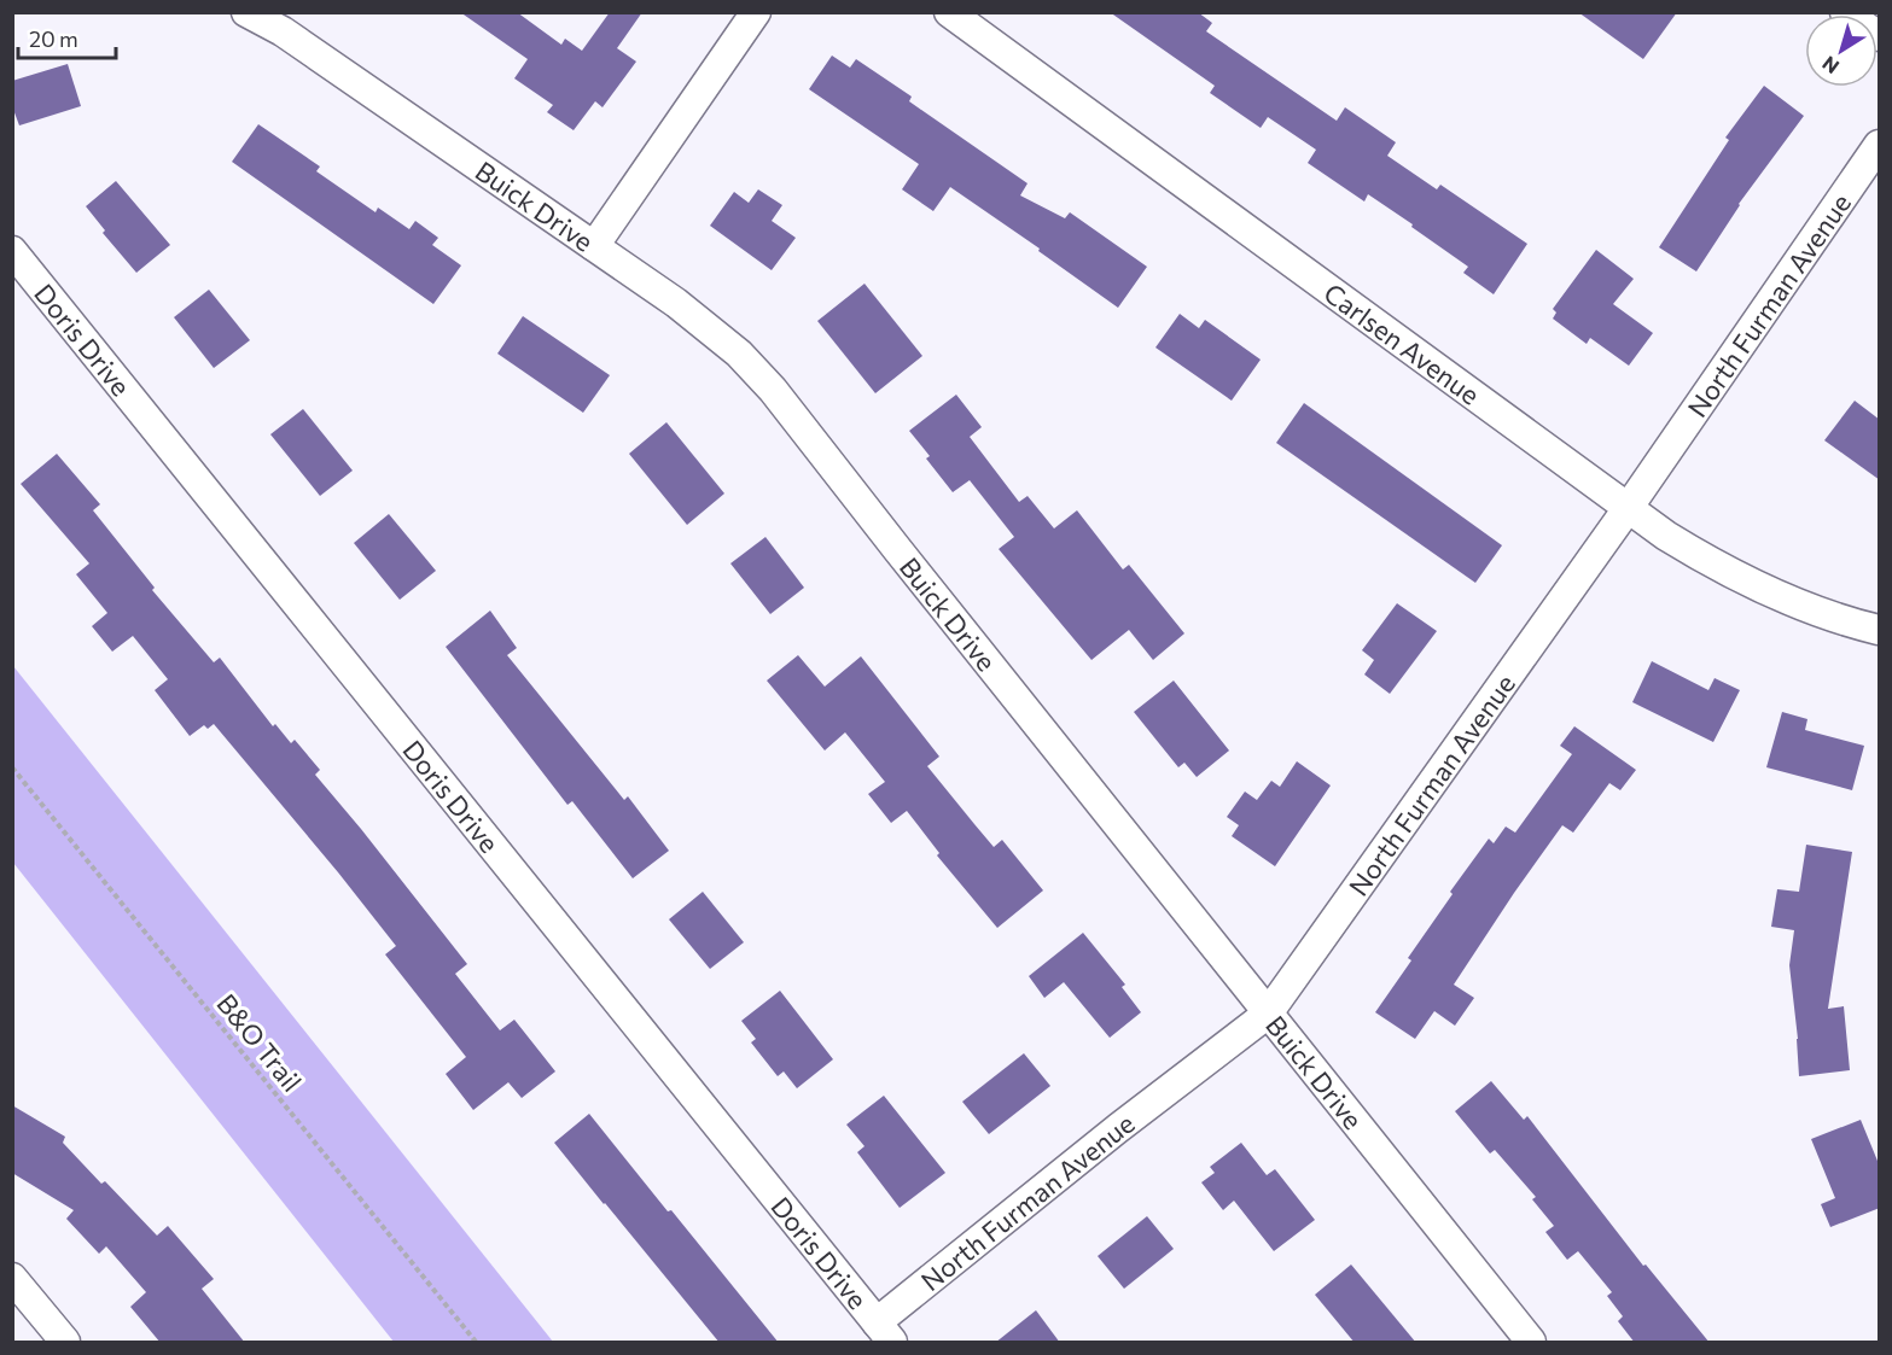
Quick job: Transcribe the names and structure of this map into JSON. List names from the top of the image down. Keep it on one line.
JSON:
{"streets":{"street":["Buick Drive","North Furman Avenue","Doris Drive","Carlsen Avenue"],"path":["B&O Trail"]},"crossings":[["Buick Drive","North Furman Avenue"],["North Furman Avenue","Doris Drive"],["North Furman Avenue","Carlsen Avenue"]],"scale_bar":"20 m","north":"bottom left"}
